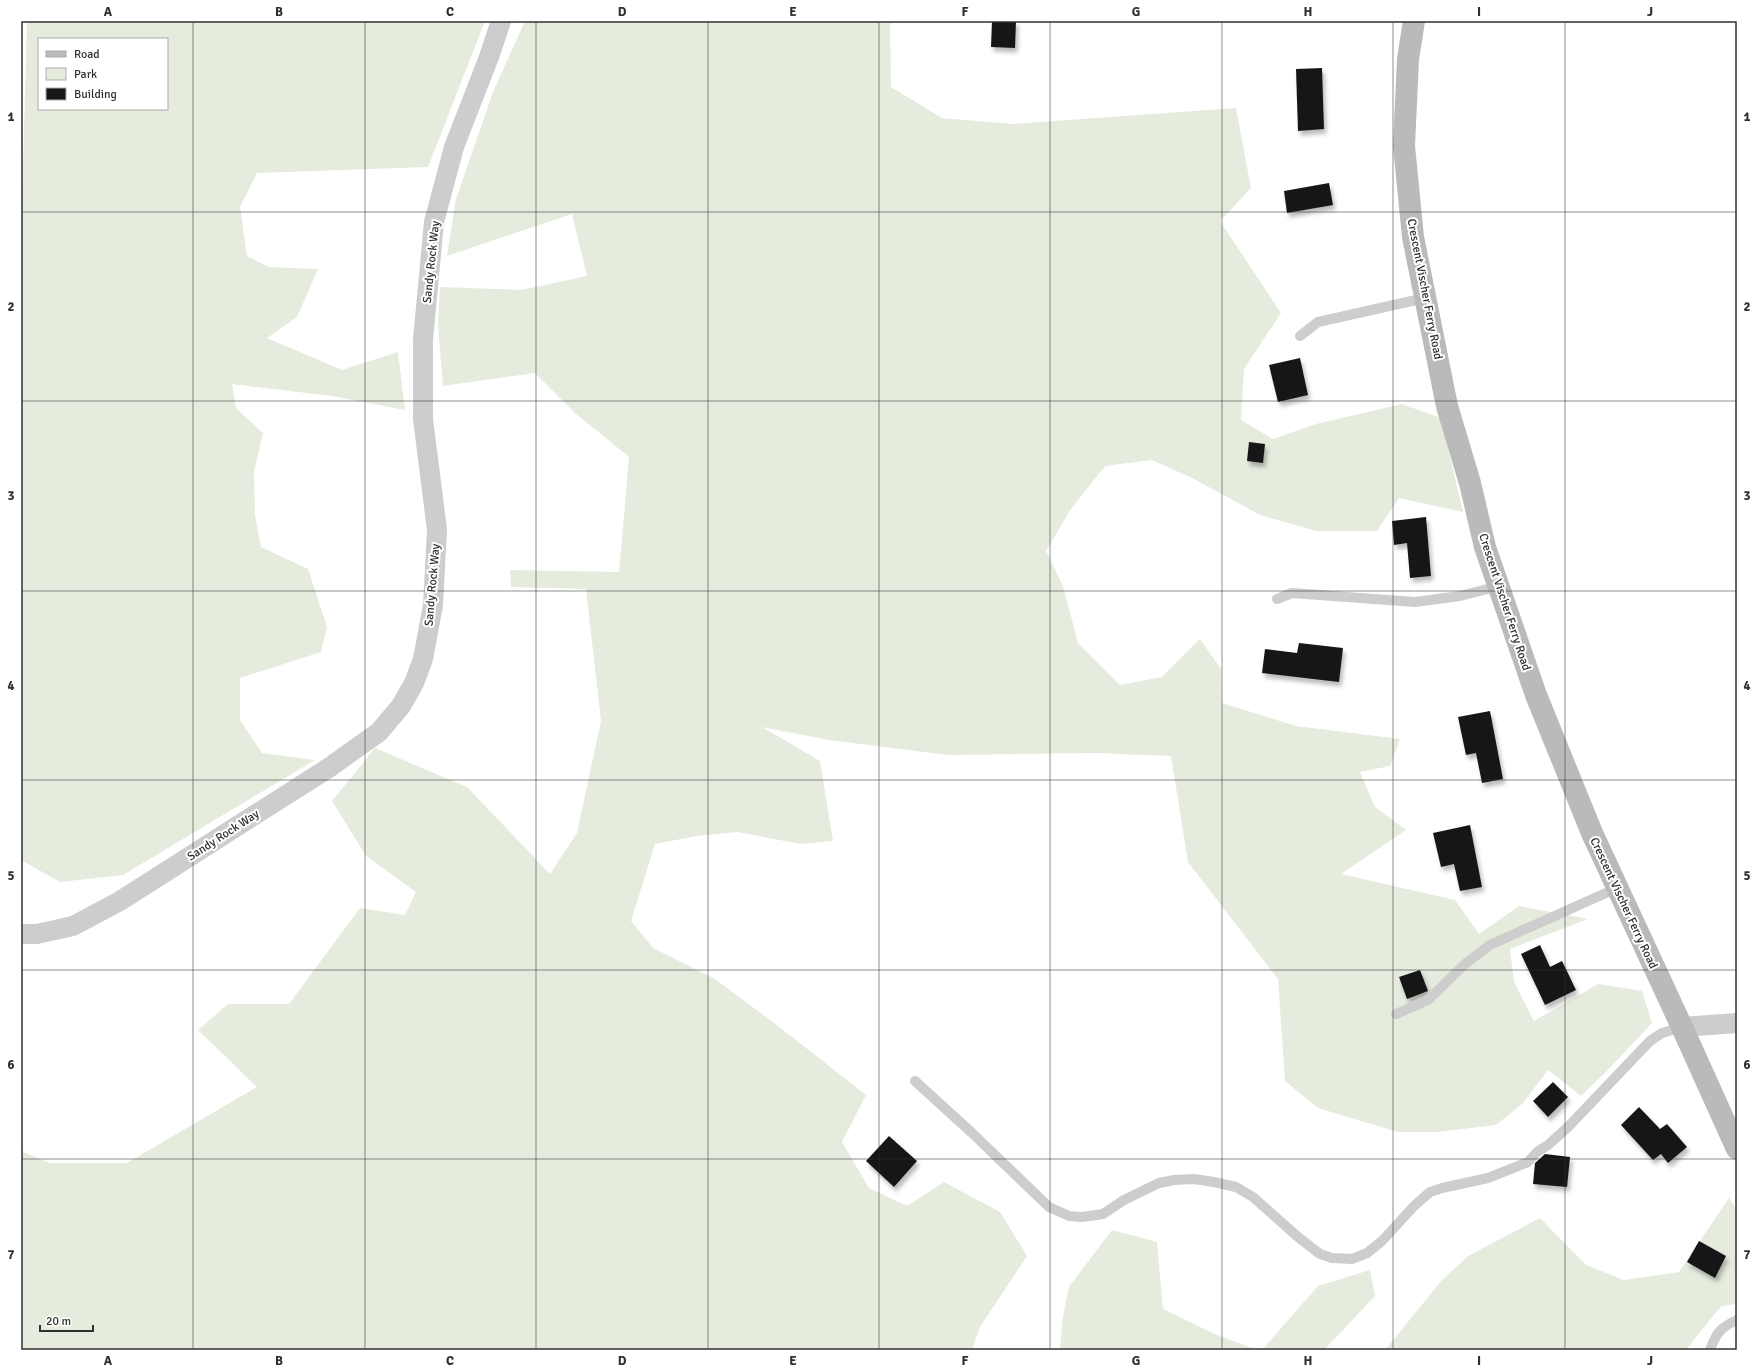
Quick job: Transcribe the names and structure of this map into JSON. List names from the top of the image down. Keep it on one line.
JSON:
{"streets":{"main road":["Crescent Vischer Ferry Road"],"street":["Sandy Rock Way"]},"legend":["Road","Park","Building"],"scale_bar":"20 m","grid":{"columns":["A","B","C","D","E","F","G","H","I","J"],"rows":["1","2","3","4","5","6","7"]}}
